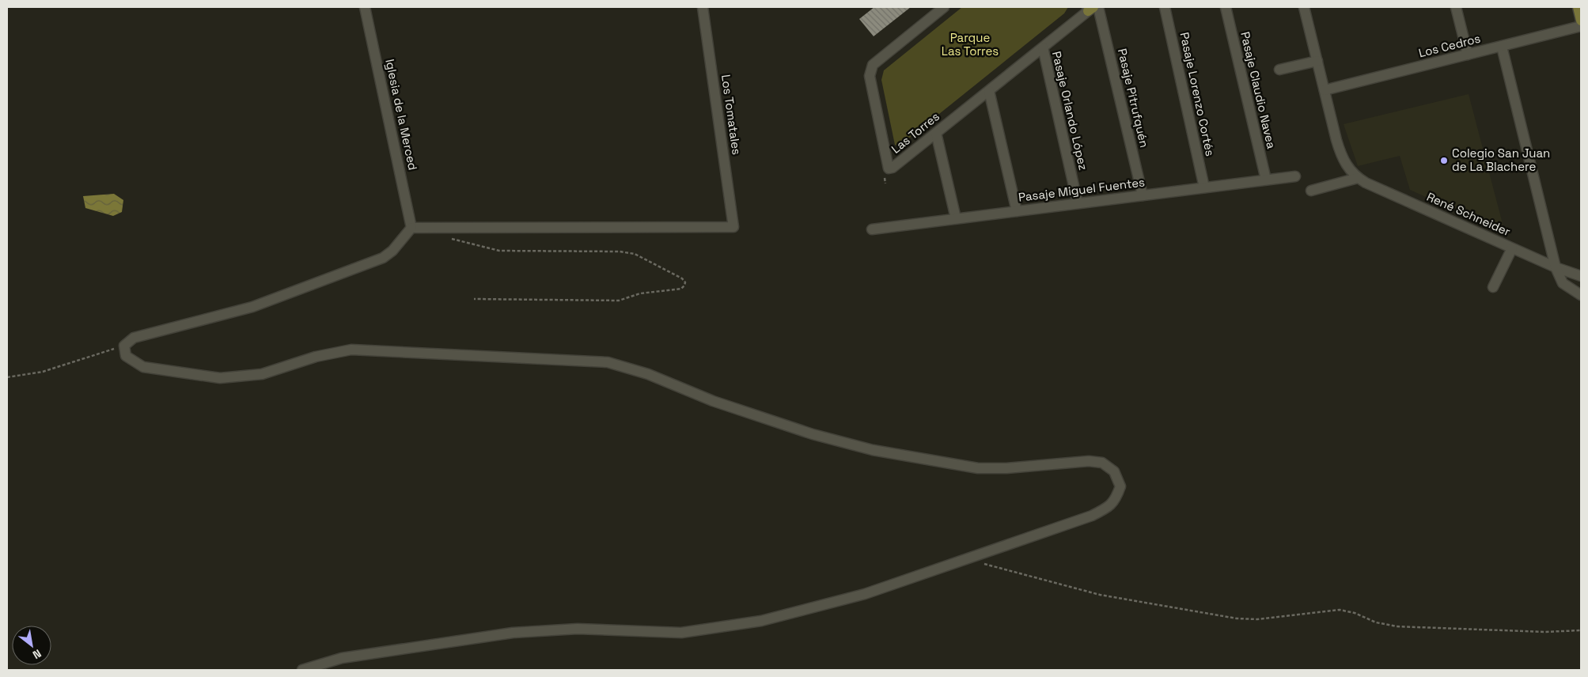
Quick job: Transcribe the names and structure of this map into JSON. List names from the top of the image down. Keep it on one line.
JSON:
{"streets":{"street":["Los Cedros","Pasaje Claudio Navea","Pasaje Lorenzo Cortés","Pasaje Pitrufquén","Pasaje Orlando López","Iglesia de la Merced","Los Tomatales","Las Torres","Pasaje Miguel Fuentes","René Schneider"]},"crossings":[["Los Cedros","René Schneider"],["Pasaje Claudio Navea","Pasaje Miguel Fuentes"],["Pasaje Lorenzo Cortés","Pasaje Miguel Fuentes"],["Pasaje Pitrufquén","Pasaje Miguel Fuentes"],["Pasaje Orlando López","Las Torres"],["Pasaje Orlando López","Pasaje Miguel Fuentes"],["Iglesia de la Merced","Los Tomatales"]],"parks":["Parque Las Torres"],"places":["Colegio San Juan de La Blachere"],"north":"bottom right"}
